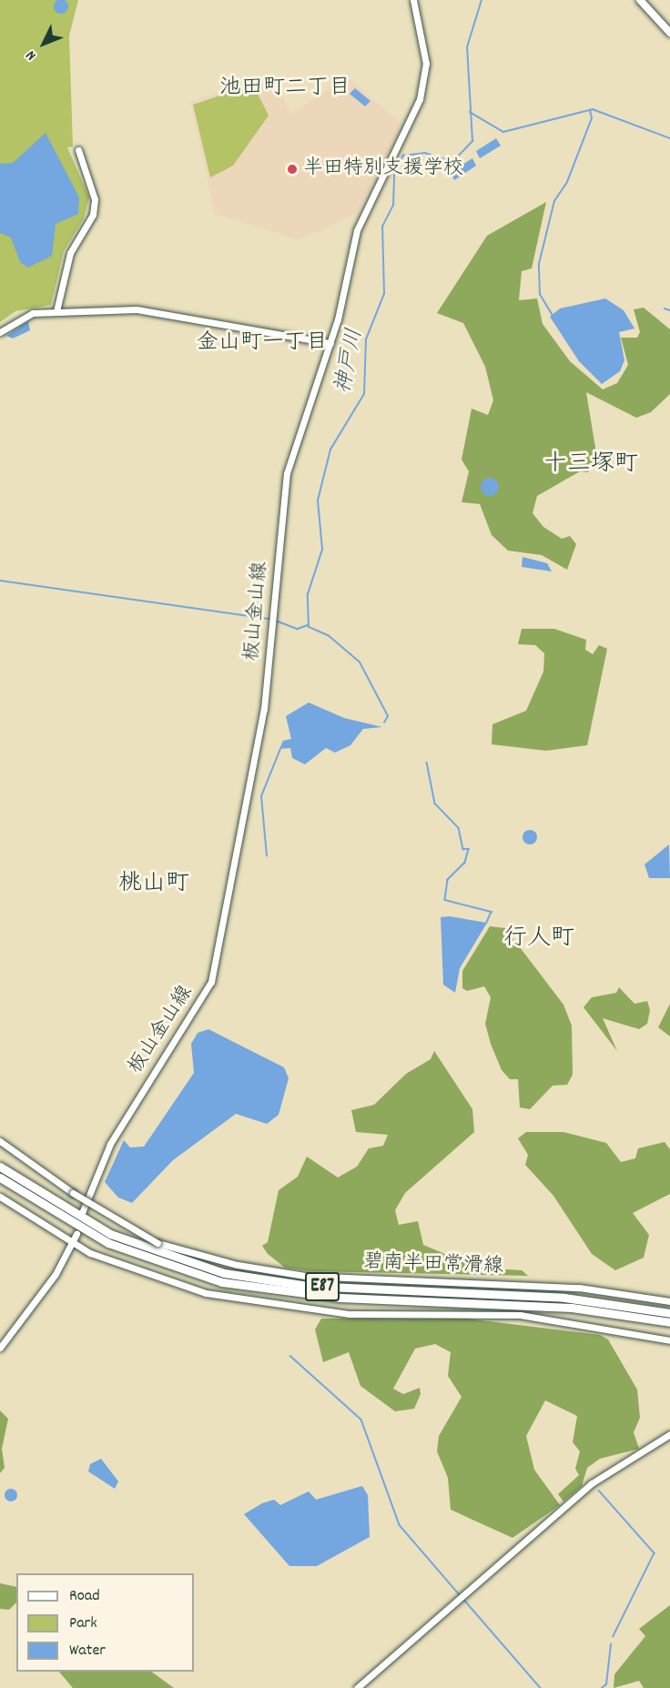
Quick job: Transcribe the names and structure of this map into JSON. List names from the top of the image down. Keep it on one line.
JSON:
{"streets":{"highway":["E87"],"main road":["板山金山線","碧南半田常滑線"]},"districts":["池田町二丁目","金山町一丁目","十三塚町","桃山町","行人町"],"water":["神戸川"],"places":["半田特別支援学校"],"legend":["Road","Park","Water"],"north":"bottom left"}
